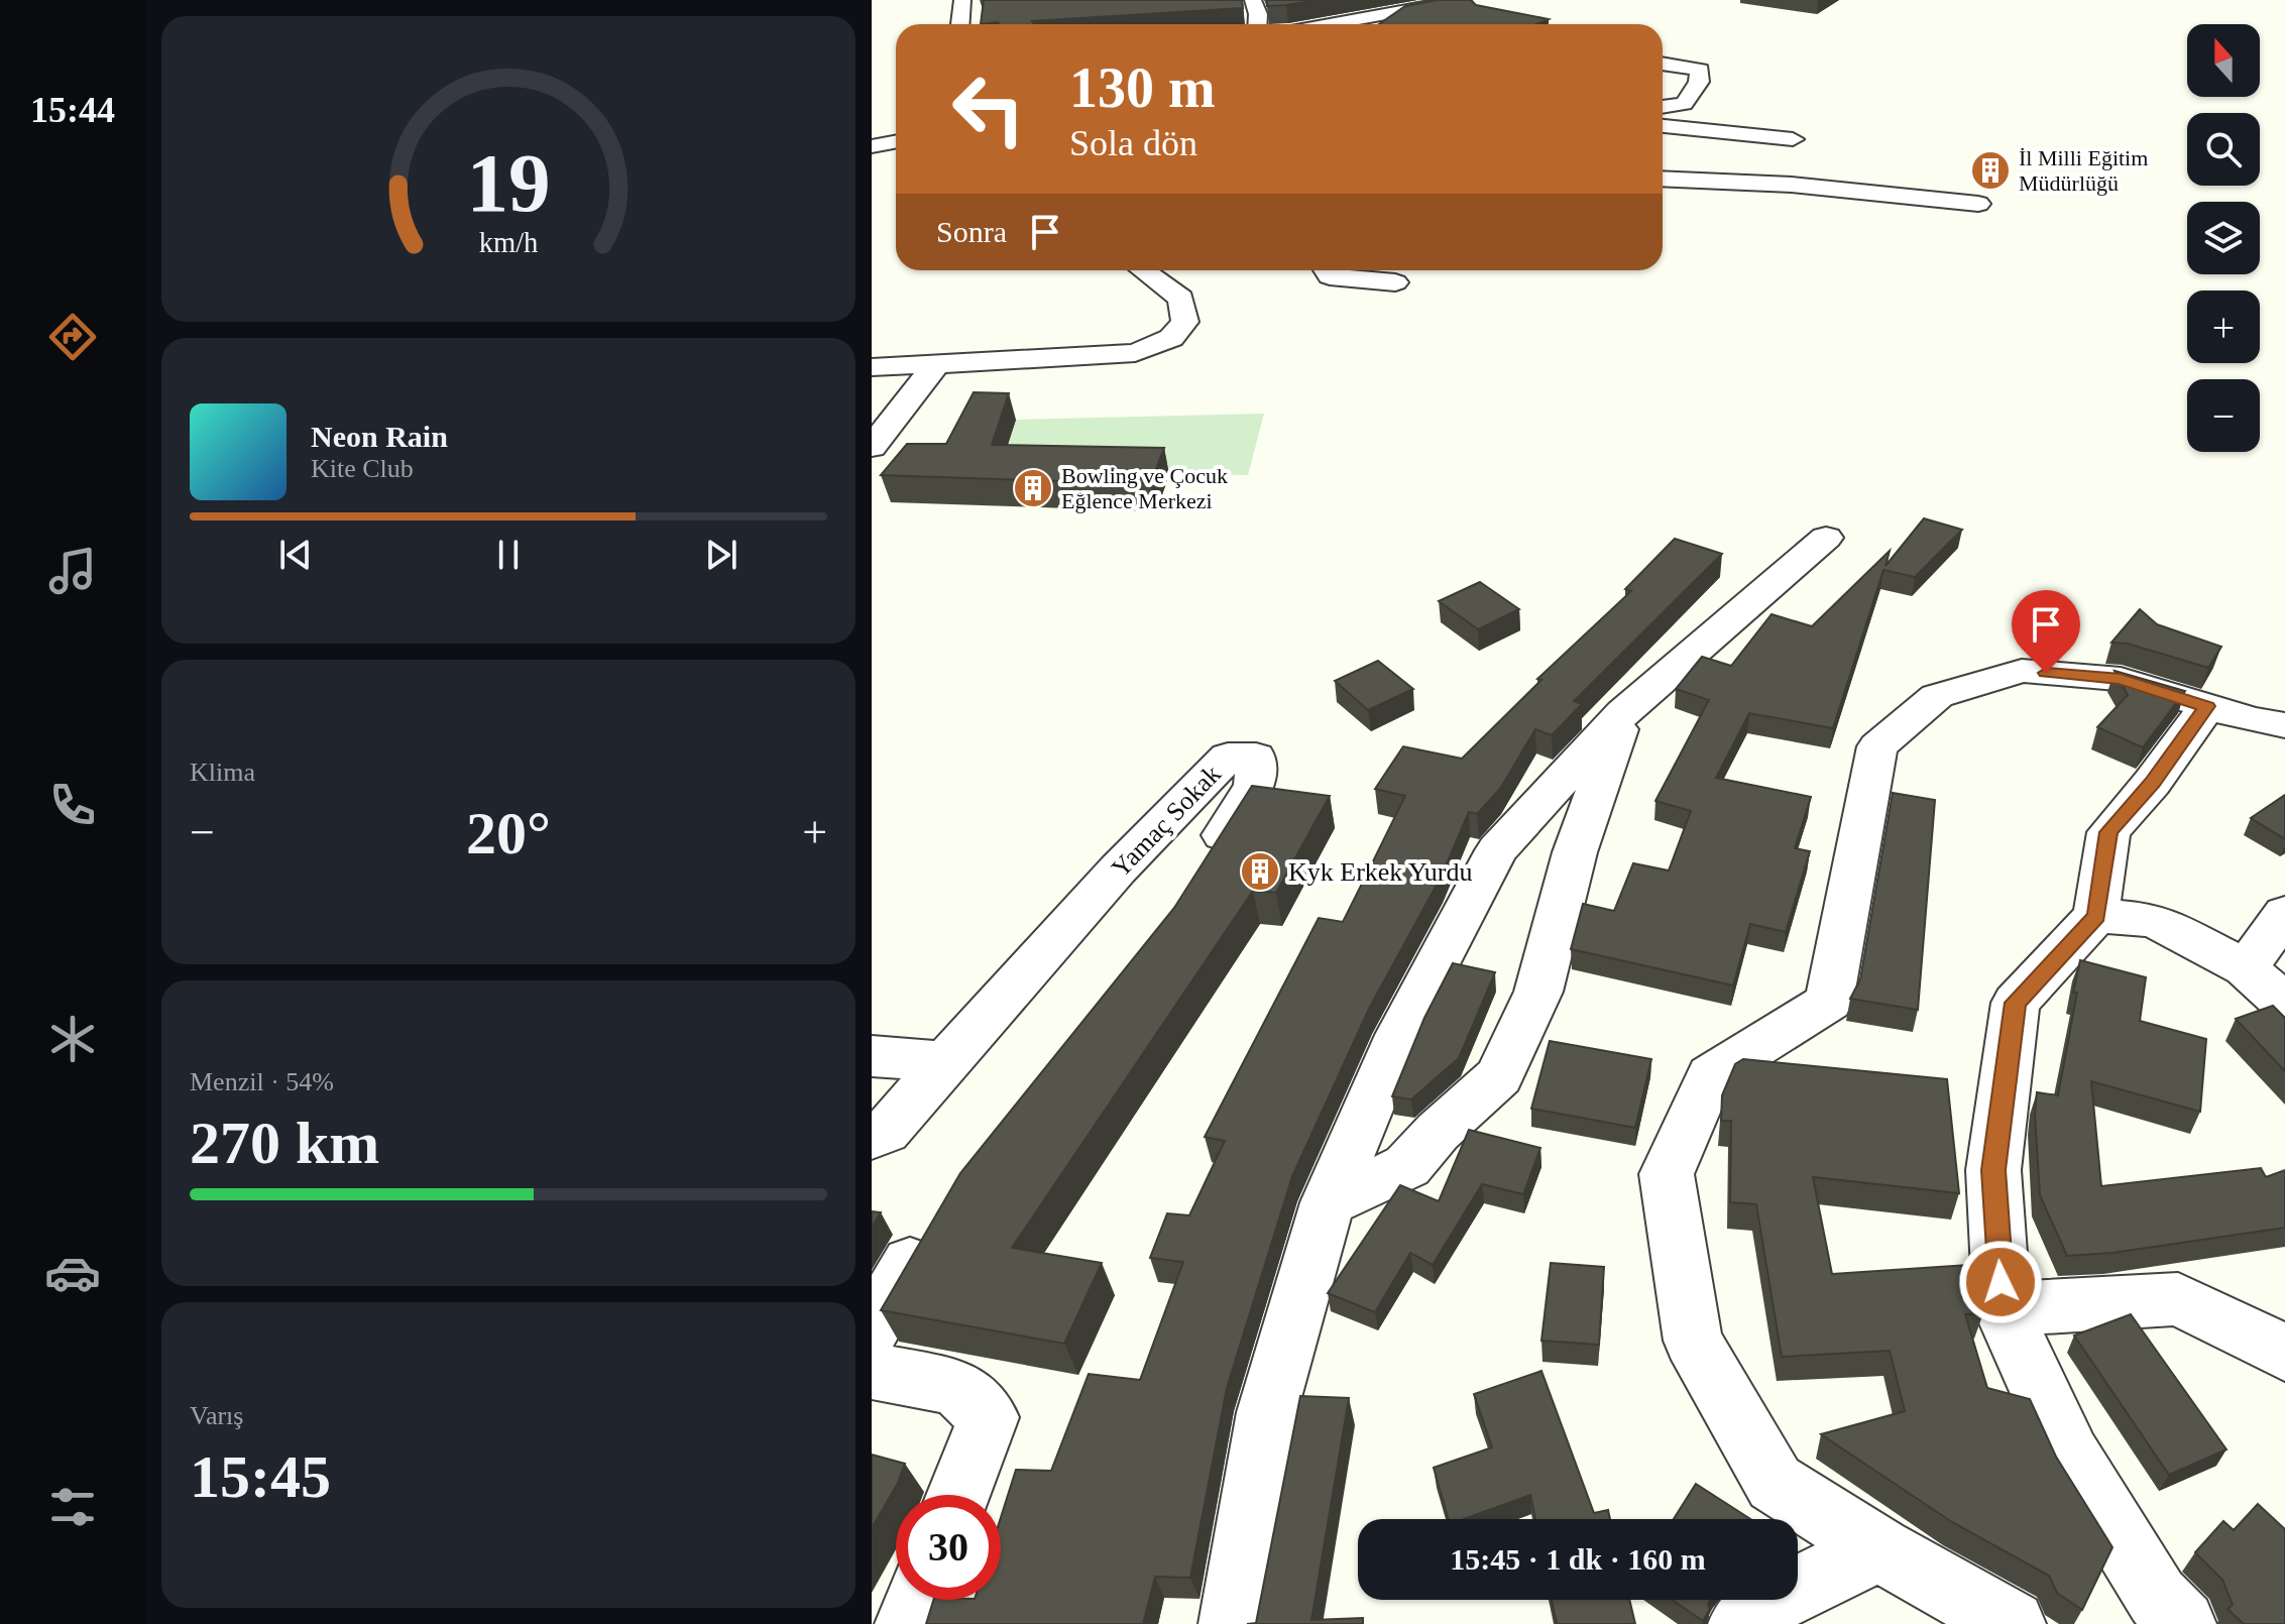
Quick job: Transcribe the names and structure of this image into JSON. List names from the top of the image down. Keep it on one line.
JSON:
{"streets":{"street":["Yamaç Sokak"]},"places":{"building":["İl Milli Eğitim Müdürlüğü","Bowling ve Çocuk Eğlence Merkezi","Kyk Erkek Yurdu"]},"north":"top","page":{"tabs":"15:44","map_buttons":["+","−"],"turn":["130 m","Sola dön"],"then":"Sonra","song":["Neon Rain","Kite Club"],"tile":["Klima",["Menzil · 54%","270 km"],["Varış","15:45"]],"heat":["−","20°","+"],"limit":"30","trip":"15:45 · 1 dk · 160 m","gauge":["19","km/h"]}}
